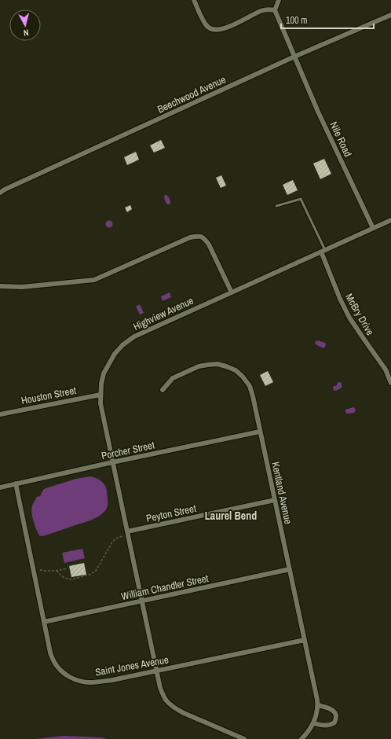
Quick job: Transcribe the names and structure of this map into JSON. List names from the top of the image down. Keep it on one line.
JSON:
{"streets":{"street":["Beechwood Avenue","Nile Road","Highview Avenue","McBry Drive","Houston Street","Porcher Street","Kentland Avenue","Peyton Street","William Chandler Street","Saint Jones Avenue"]},"crossings":[["Beechwood Avenue","Nile Road"],["Nile Road","Highview Avenue"],["Highview Avenue","McBry Drive"],["Highview Avenue","Houston Street"],["Highview Avenue","Porcher Street"],["Highview Avenue","Peyton Street"],["Porcher Street","Kentland Avenue"],["Porcher Street","Saint Jones Avenue"],["Kentland Avenue","Peyton Street"],["Kentland Avenue","William Chandler Street"],["Kentland Avenue","Saint Jones Avenue"],["William Chandler Street","Saint Jones Avenue"]],"districts":["Laurel Bend"],"scale_bar":"100 m","north":"bottom"}
